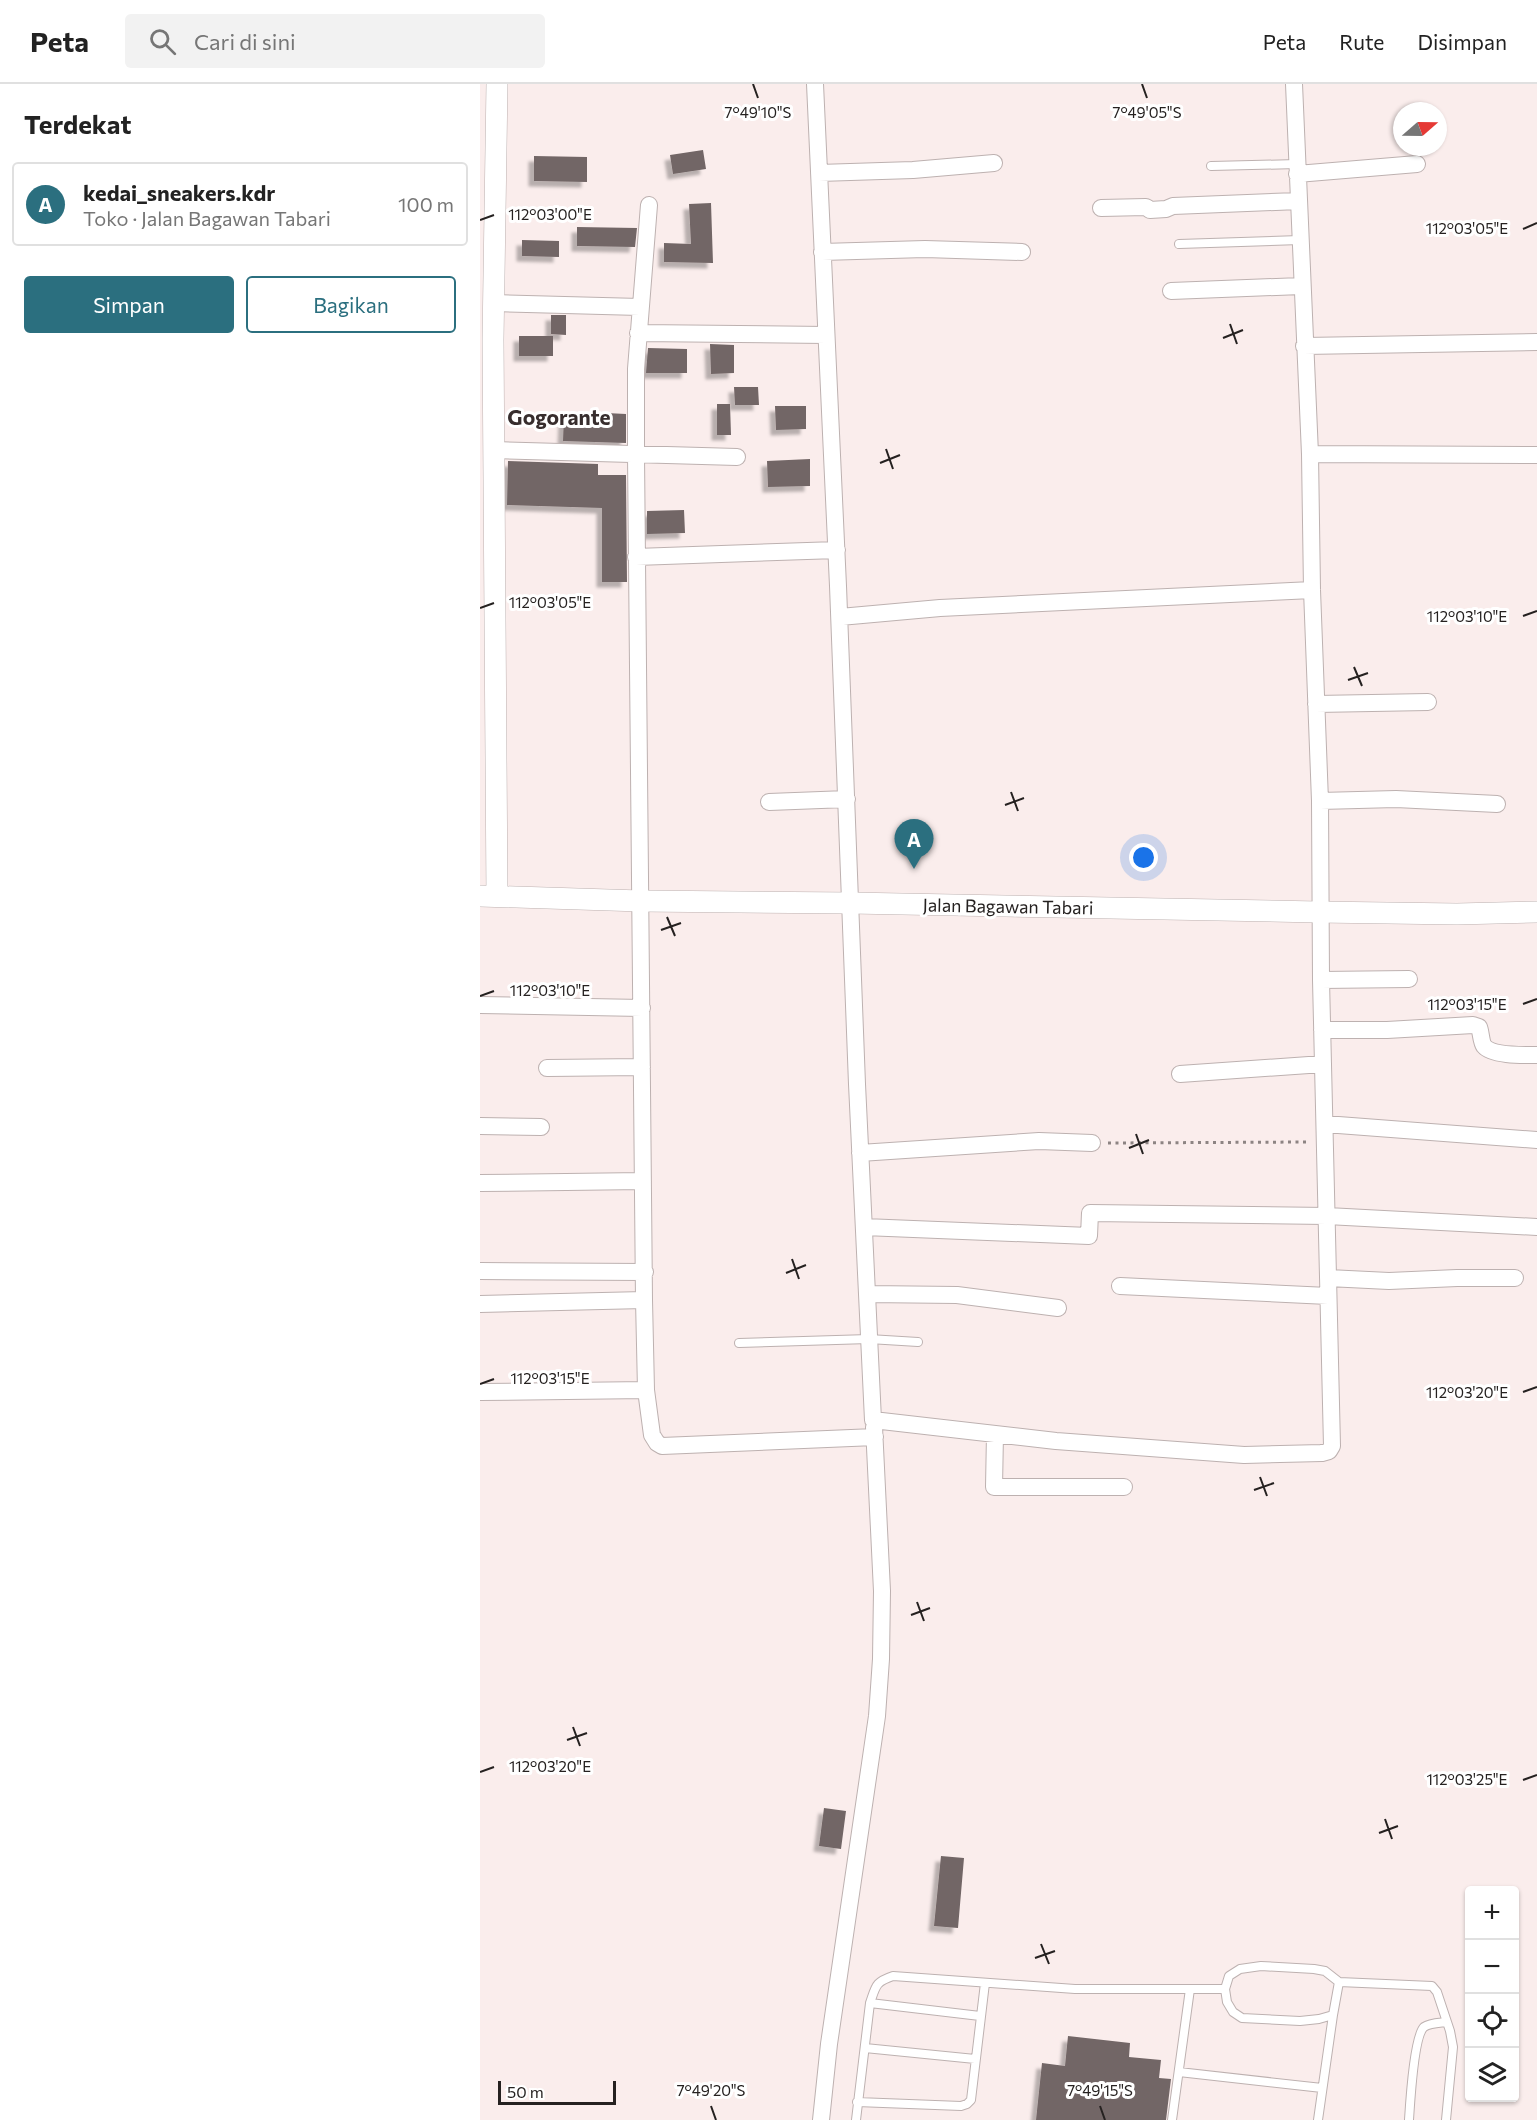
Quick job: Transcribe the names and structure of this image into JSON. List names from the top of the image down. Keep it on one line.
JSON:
{"streets":{"street":["Jalan Bagawan Tabari"]},"districts":["Gogorante"],"scale_bar":"50 m","north":"right","page":{"header":"Peta","search":"Cari di sini","nav":["Peta","Rute","Disimpan"],"heading":"Terdekat","list":[{"mark":"A","name":"kedai_sneakers.kdr","note":"Toko · Jalan Bagawan Tabari","value":"100 m"}],"buttons":["Simpan","Bagikan"],"pins":"A","map_buttons":["+","−"],"scale":"50 m"},"coordinates":["7°49'10\"S","7°49'05\"S","112°03'00\"E","112°03'05\"E","112°03'10\"E","112°03'15\"E","112°03'20\"E","112°03'25\"E","7°49'20\"S","7°49'15\"S"]}
